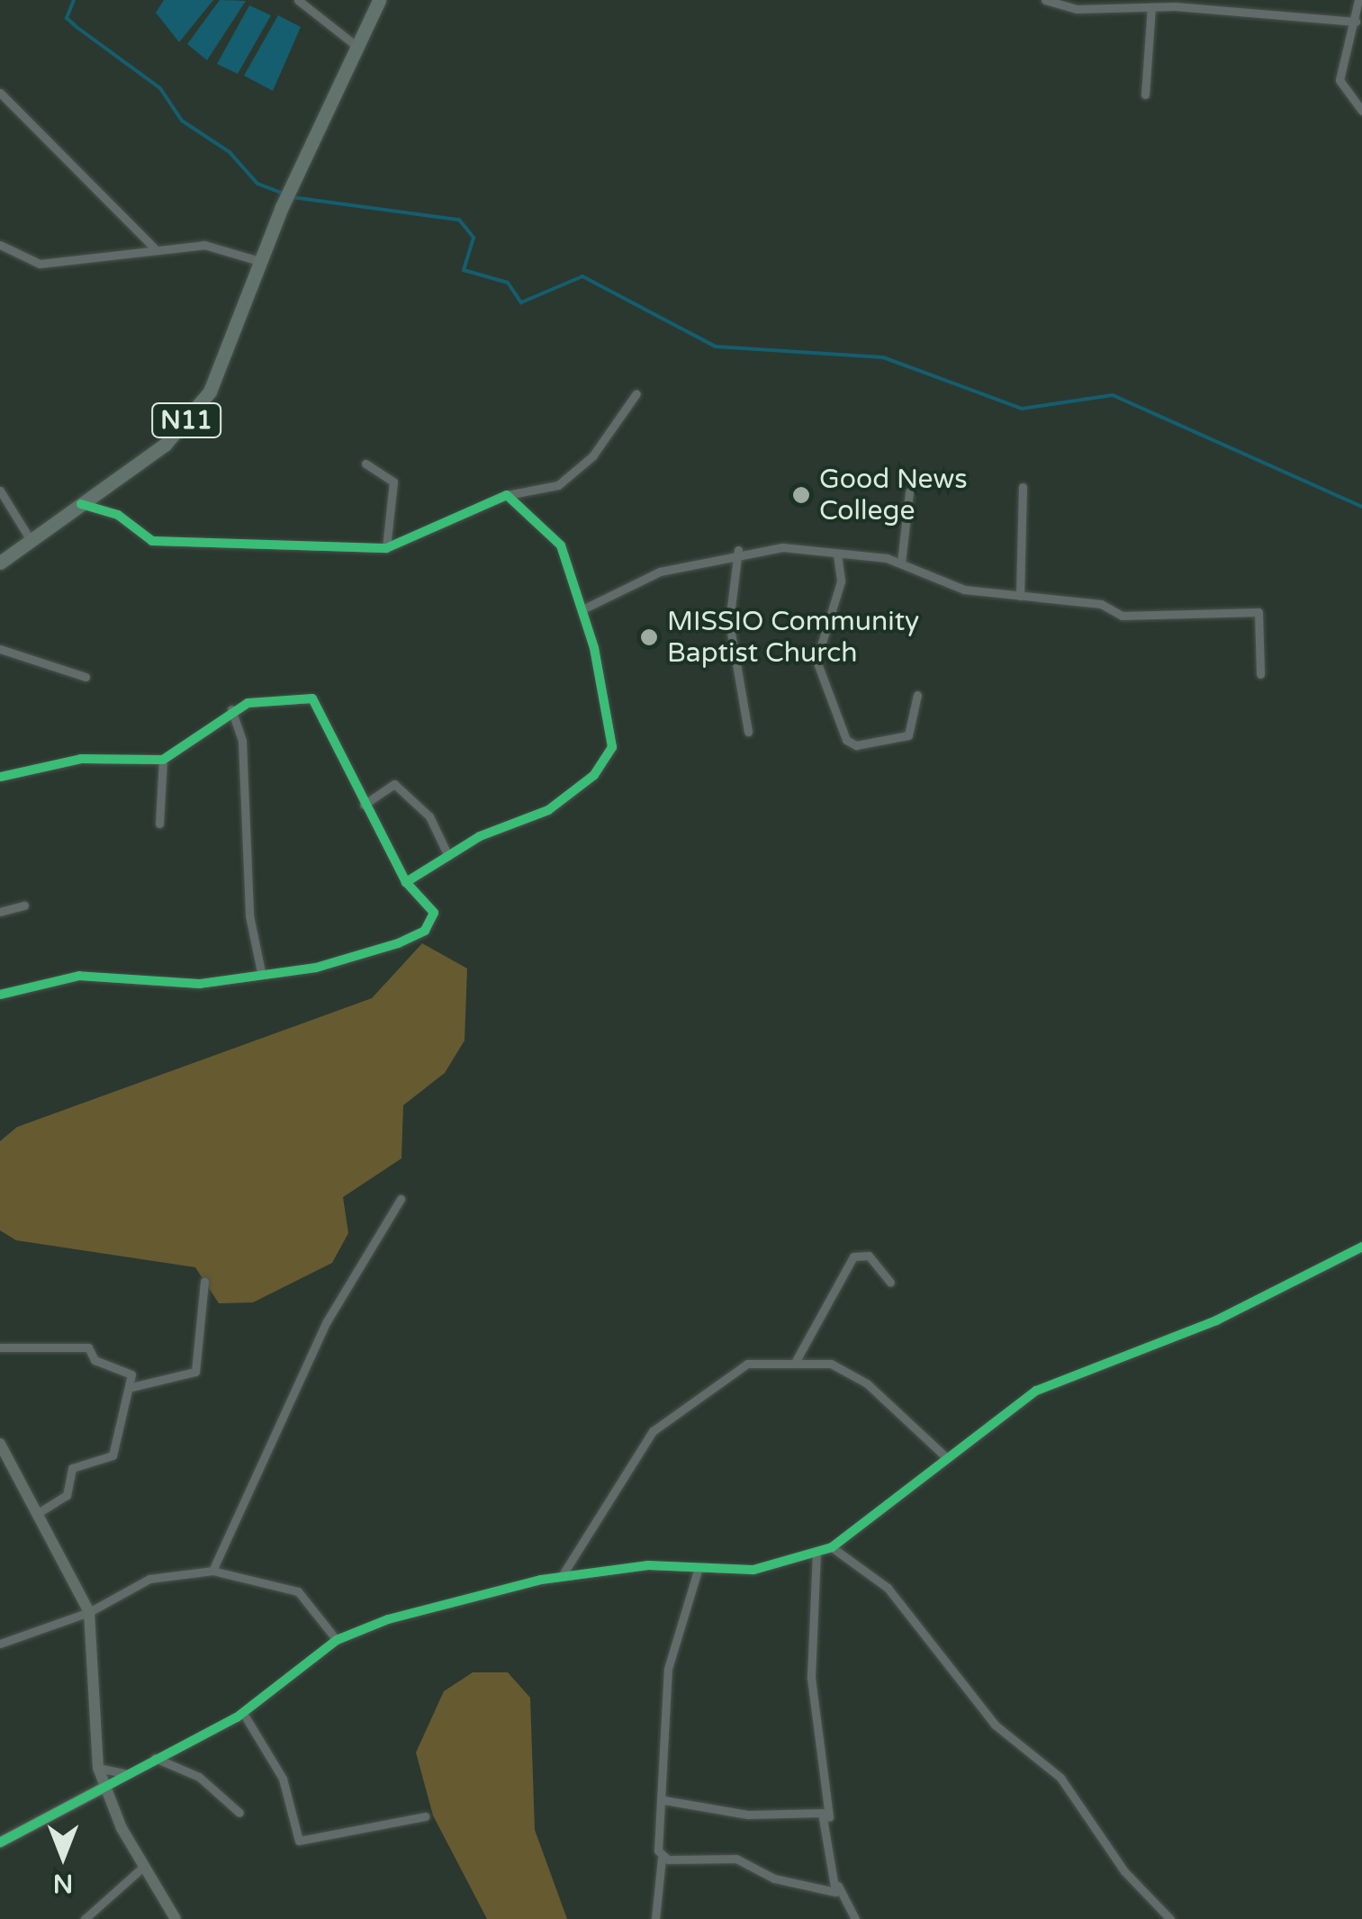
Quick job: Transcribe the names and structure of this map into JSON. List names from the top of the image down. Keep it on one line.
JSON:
{"streets":{"highway":["N11"]},"places":["Good News College","MISSIO Community Baptist Church"],"north":"bottom"}
